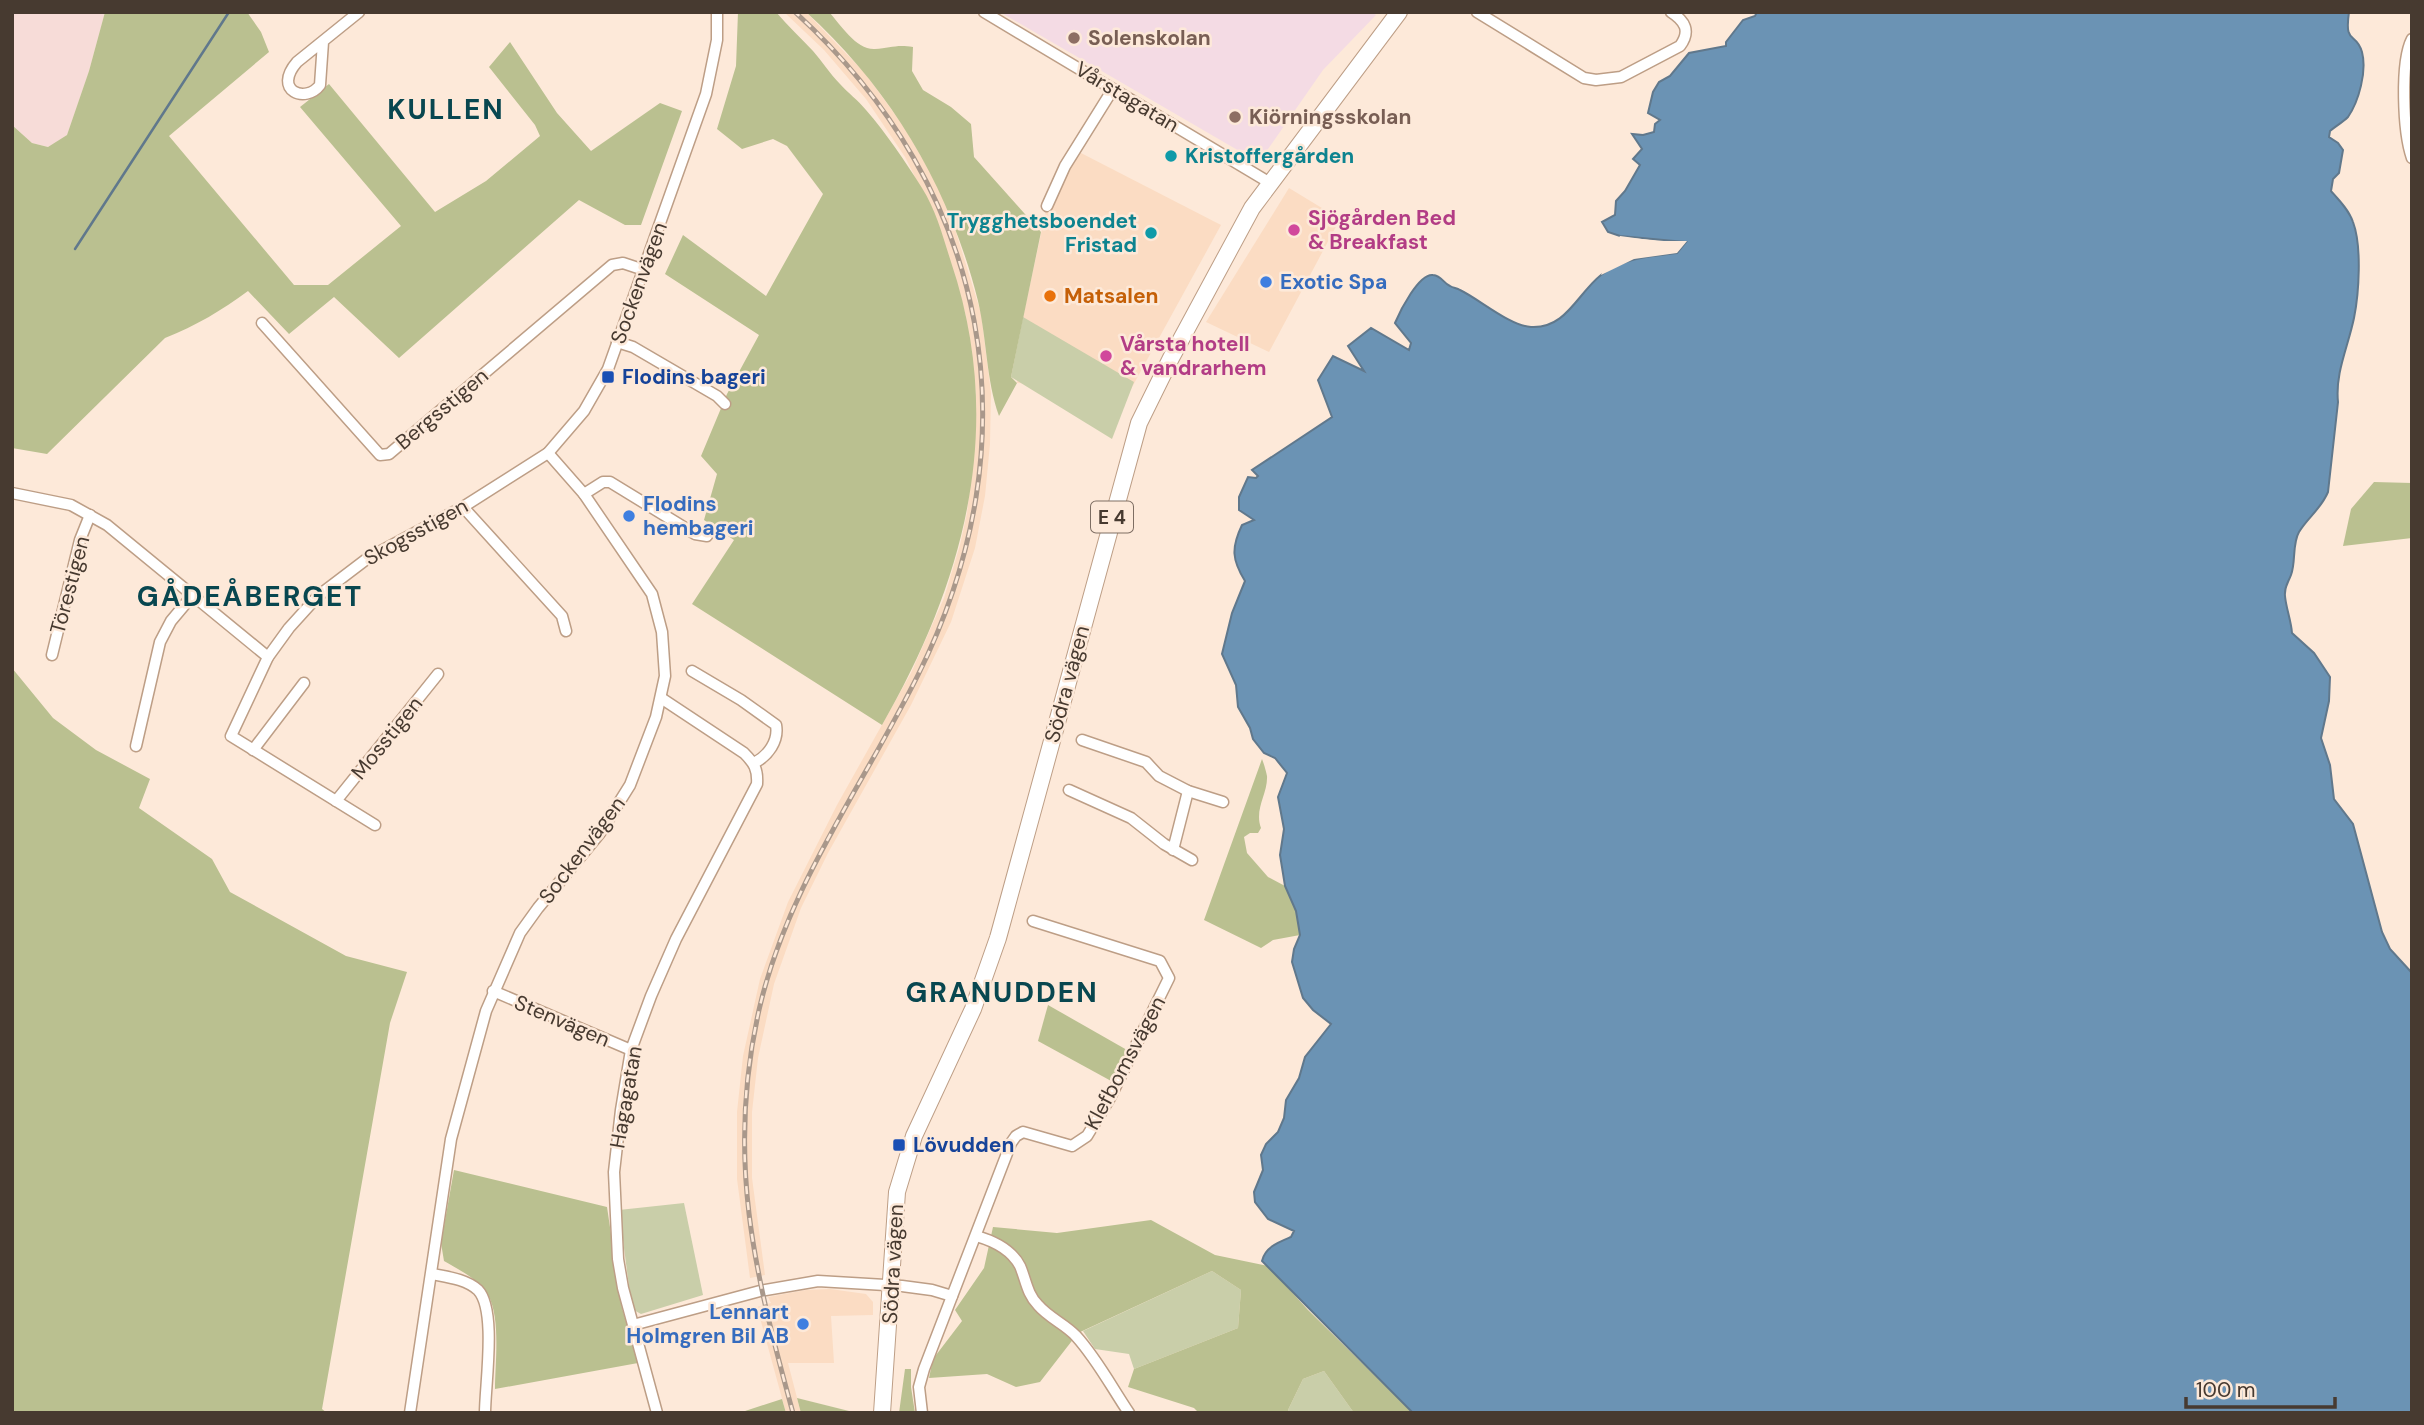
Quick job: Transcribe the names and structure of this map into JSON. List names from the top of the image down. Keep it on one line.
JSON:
{"streets":{"highway":["E 4","Södra vägen"],"street":["Vårstagatan","Sockenvägen","Bergsstigen","Skogsstigen","Törestigen","Mosstigen","Stenvägen","Klefbomsvägen","Hagagatan"]},"crossings":[["Vårstagatan","Södra vägen"],["Sockenvägen","Bergsstigen"],["Sockenvägen","Skogsstigen"],["Sockenvägen","Stenvägen"],["Skogsstigen","Mosstigen"],["Stenvägen","Hagagatan"]],"districts":["KULLEN","GÅDEÅBERGET","GRANUDDEN"],"places":{"other":["Solenskolan","Kiörningsskolan","Kristoffergården","Sjögården Bed & Breakfast","Trygghetsboendet Fristad","Exotic Spa","Matsalen","Vårsta hotell & vandrarhem","Flodins hembageri","Lennart Holmgren Bil AB"],"transit":["Flodins bageri","Lövudden"]},"scale_bar":"100 m"}
